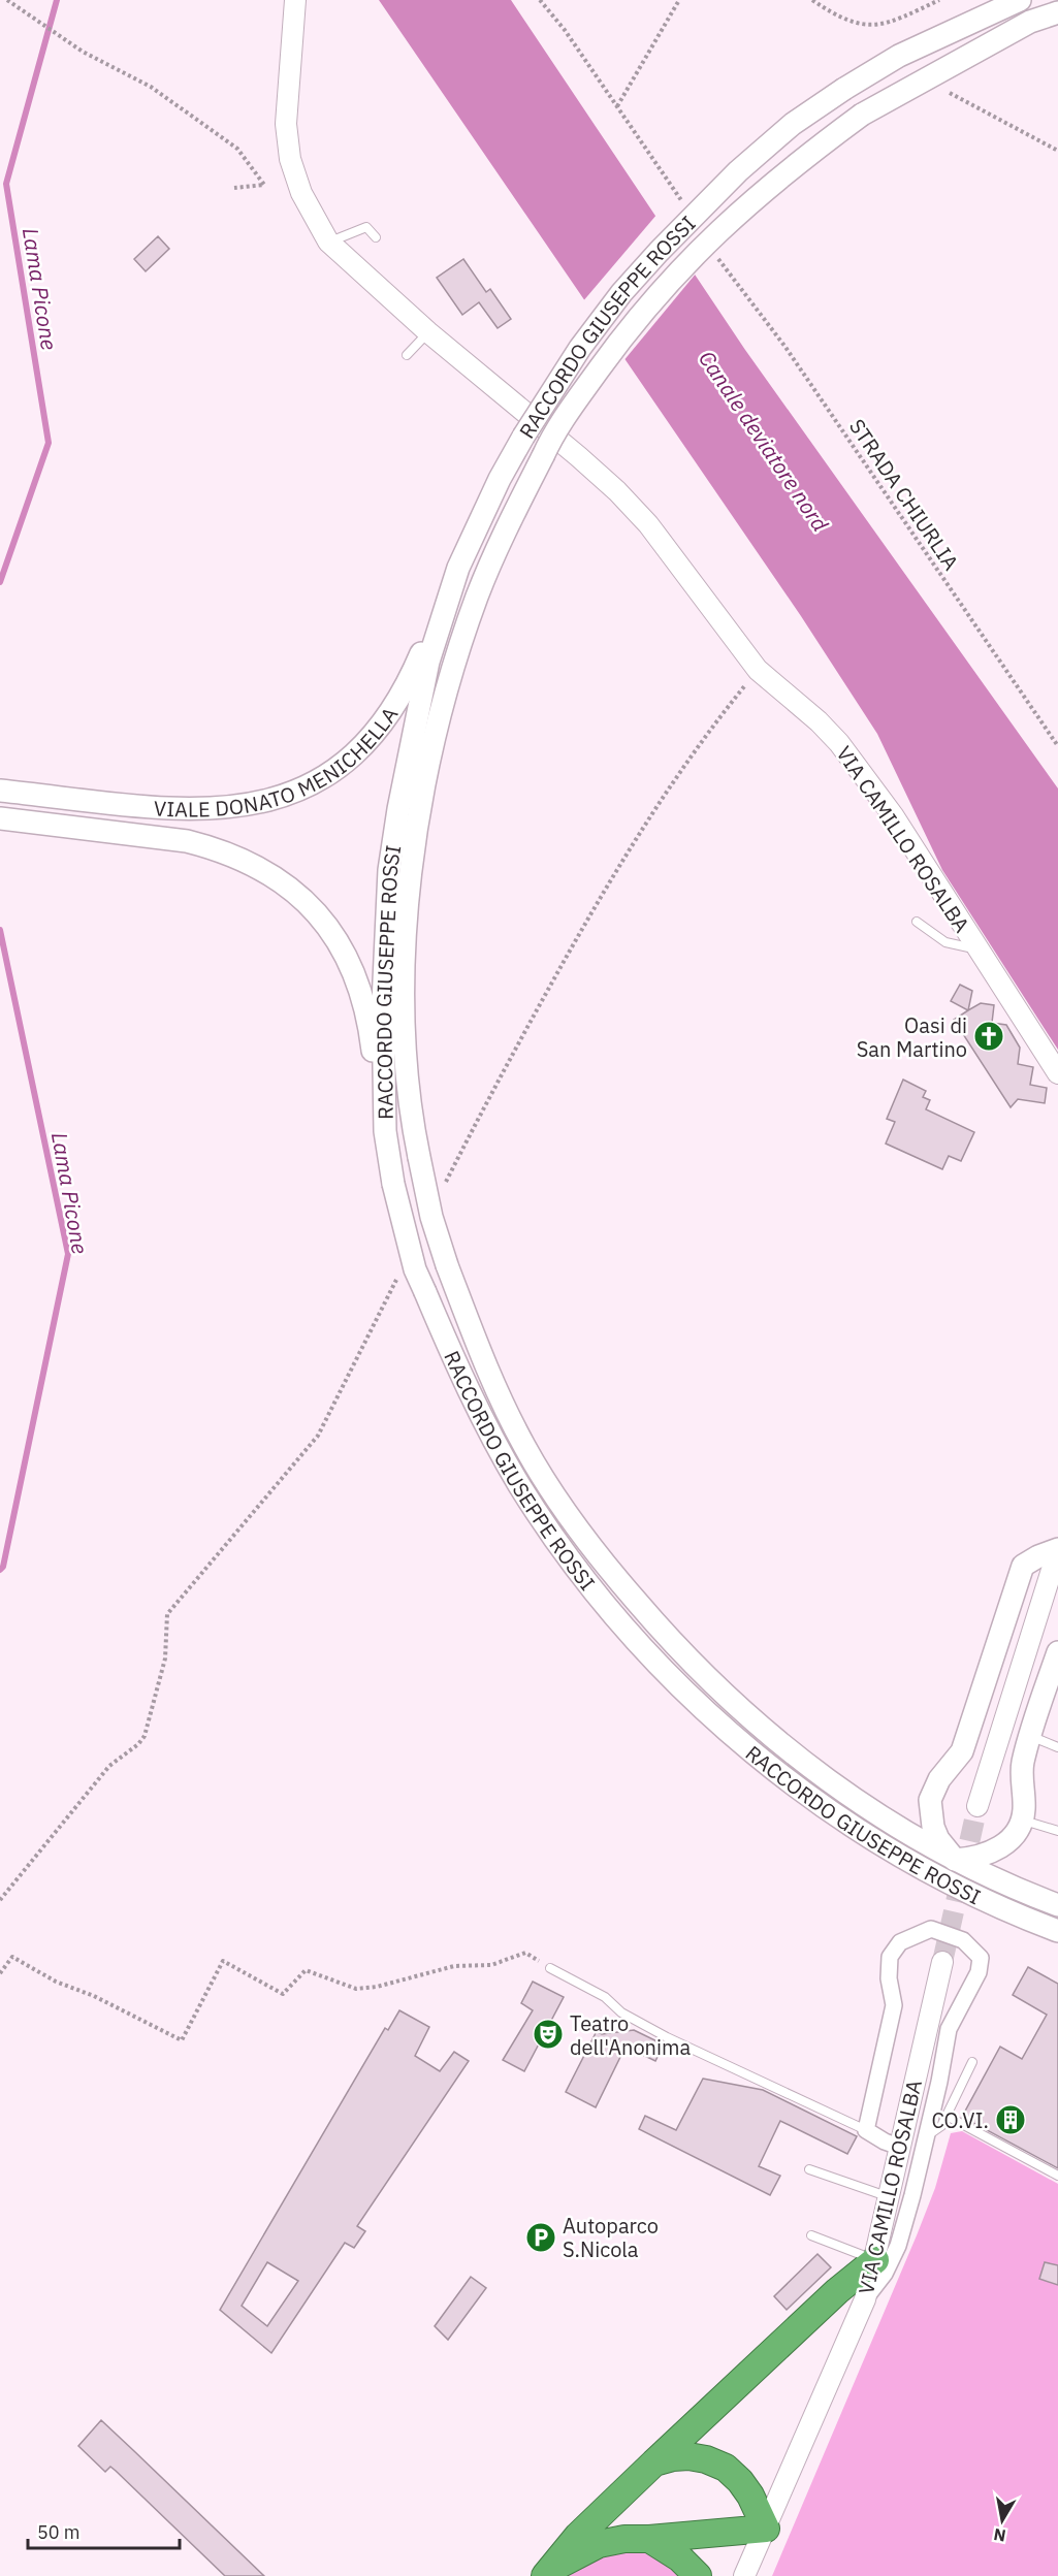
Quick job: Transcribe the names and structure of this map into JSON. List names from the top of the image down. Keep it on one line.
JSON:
{"streets":{"main road":["RACCORDO GIUSEPPE ROSSI","VIALE DONATO MENICHELLA"],"street":["VIA CAMILLO ROSALBA"],"path":["STRADA CHIURLIA"]},"crossings":[["RACCORDO GIUSEPPE ROSSI","VIALE DONATO MENICHELLA"]],"water":["Lama Picone","Canale deviatore nord"],"places":{"church":["Oasi di San Martino"],"theatre":["Teatro dell'Anonima"],"building":["CO.VI."],"parking":["Autoparco S.Nicola"]},"scale_bar":"50 m","north":"bottom"}
